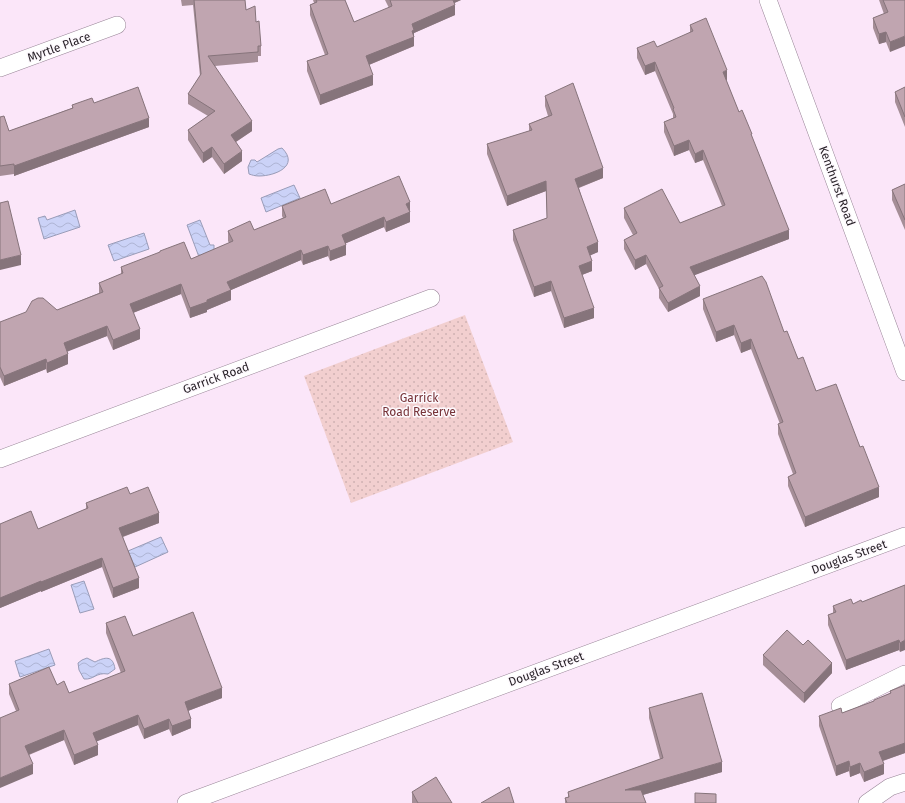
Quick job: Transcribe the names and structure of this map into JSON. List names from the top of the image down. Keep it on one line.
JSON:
{"streets":{"street":["Myrtle Place","Kenthurst Road","Garrick Road","Douglas Street"]},"parks":["Garrick Road Reserve"]}
